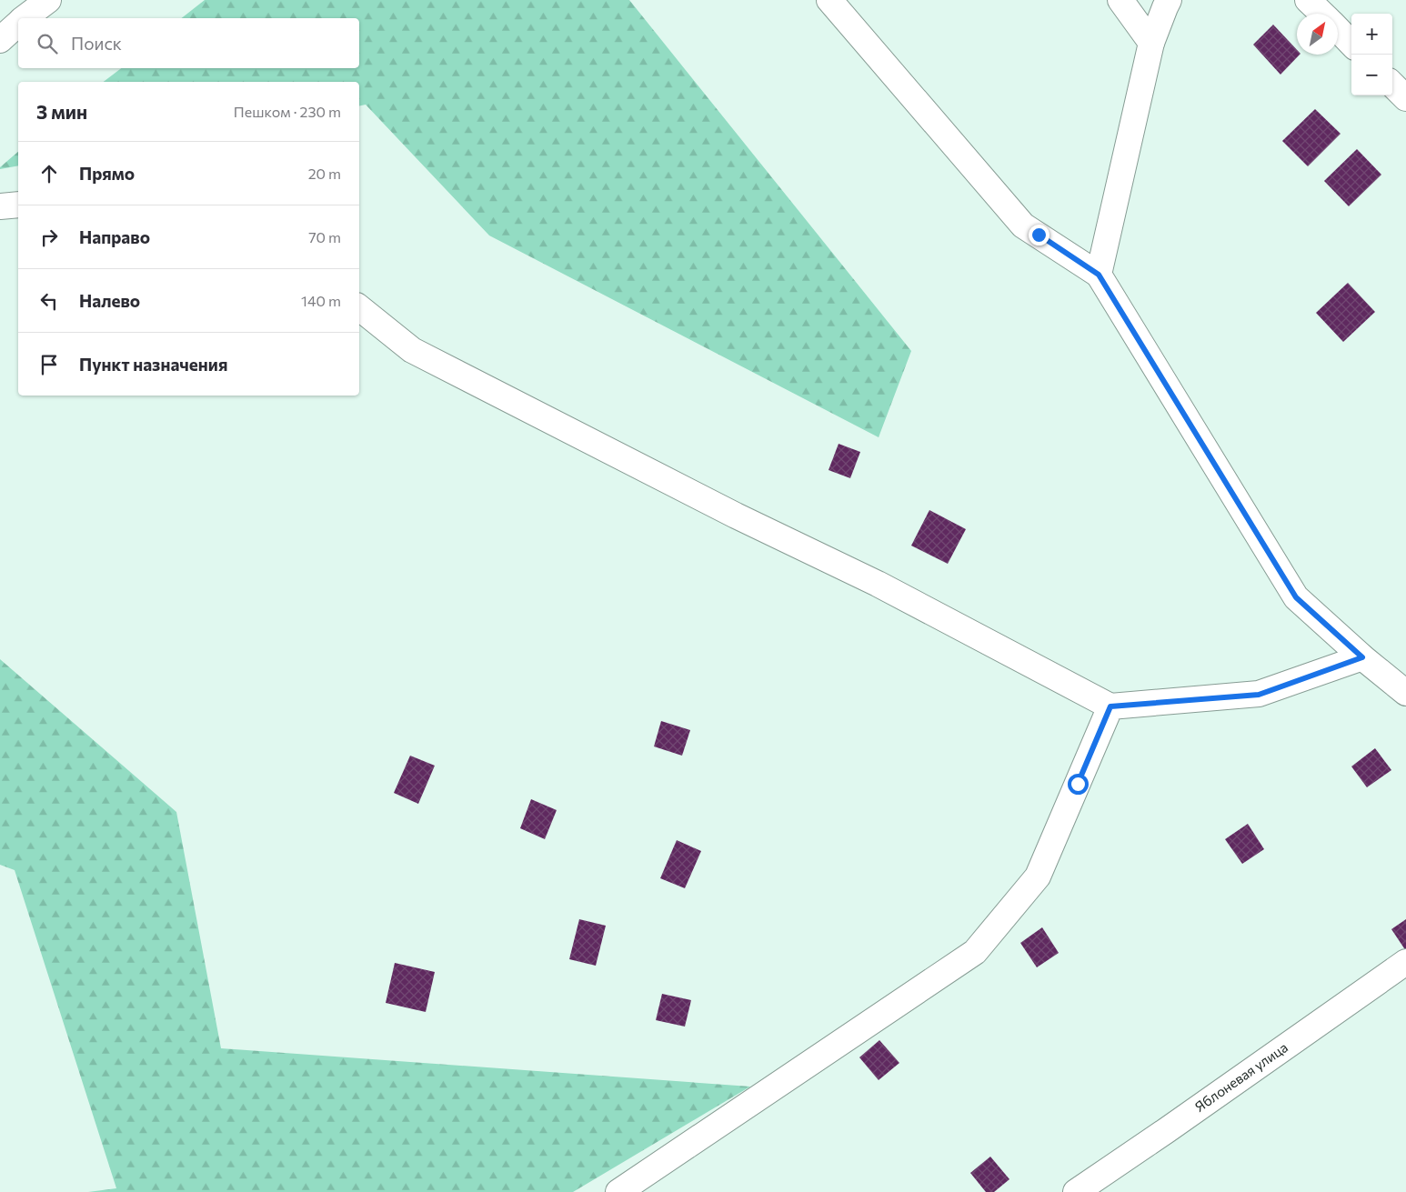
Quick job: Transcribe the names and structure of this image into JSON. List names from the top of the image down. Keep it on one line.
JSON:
{"streets":{"street":["Яблоневая улица"]},"north":"top right","page":{"map_buttons":["+","−"],"search":"Поиск","heading":["3 мин","Пешком · 230 m"],"list":[["Прямо","20 m"],["Направо","70 m"],["Налево","140 m"],"Пункт назначения"]}}
